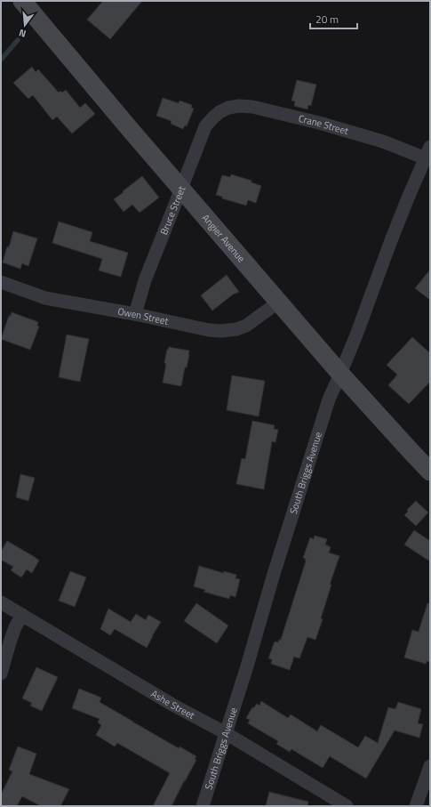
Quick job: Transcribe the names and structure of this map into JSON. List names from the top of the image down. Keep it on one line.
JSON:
{"streets":{"main road":["Angier Avenue"],"street":["Crane Street","Bruce Street","Owen Street","South Briggs Avenue","Ashe Street"]},"crossings":[["Crane Street","Bruce Street"],["Crane Street","South Briggs Avenue"],["Bruce Street","Angier Avenue"],["Bruce Street","Owen Street"],["Angier Avenue","Owen Street"],["Angier Avenue","South Briggs Avenue"],["South Briggs Avenue","Ashe Street"]],"scale_bar":"20 m","north":"bottom"}
